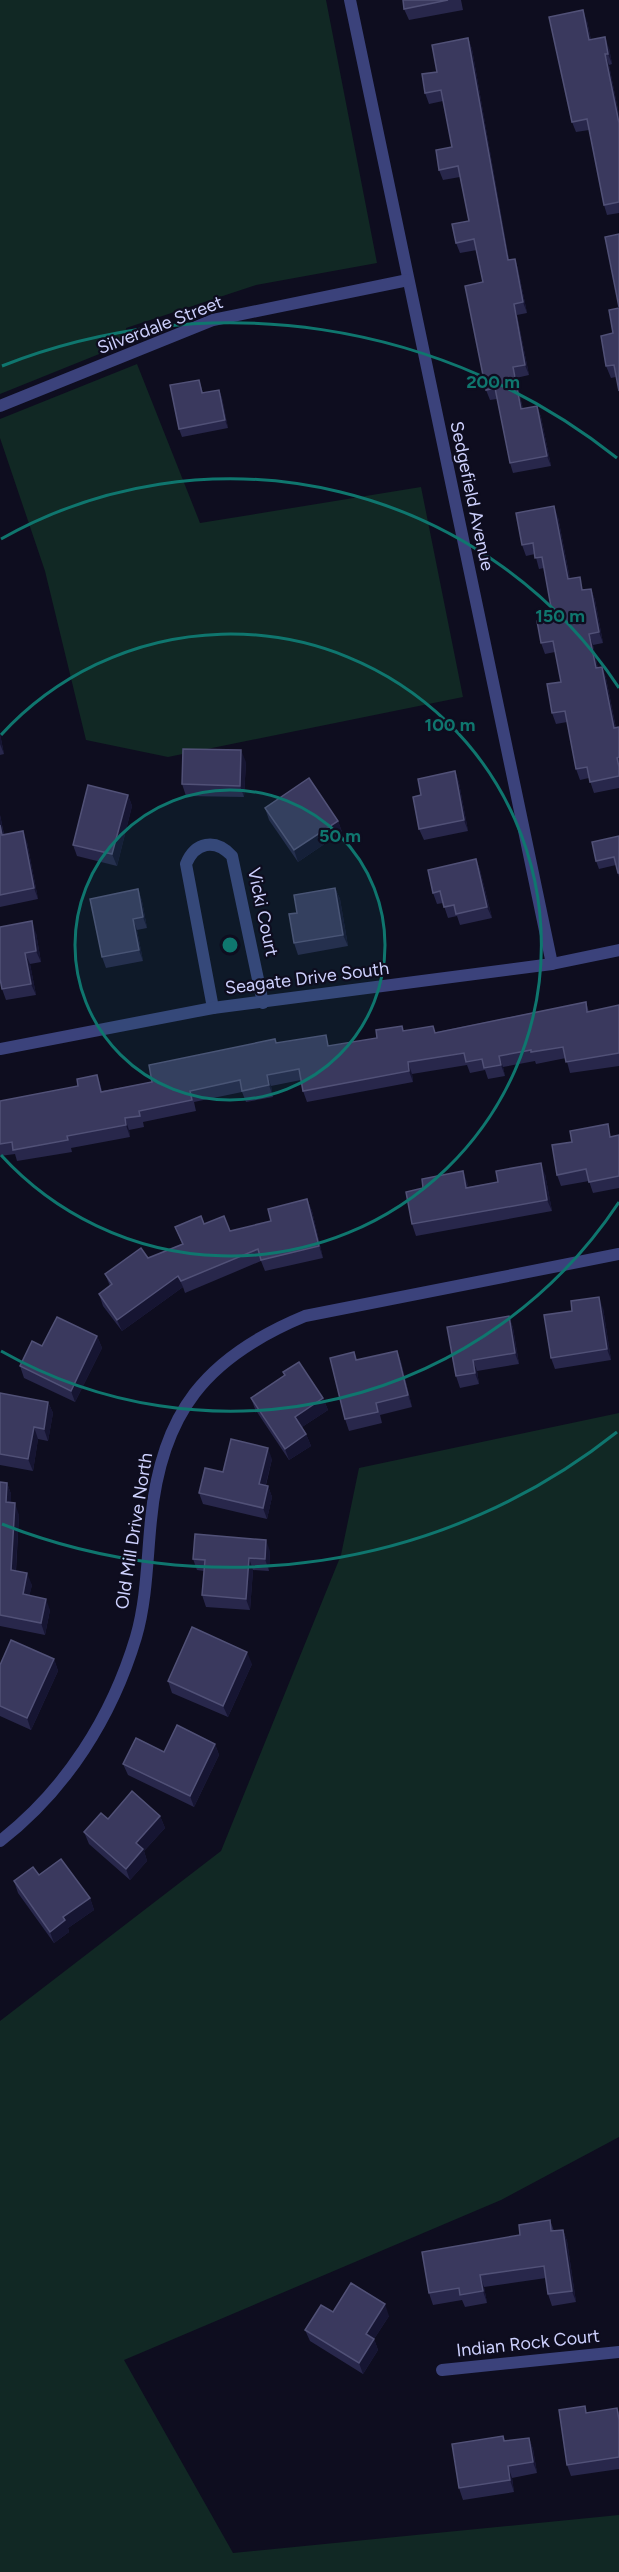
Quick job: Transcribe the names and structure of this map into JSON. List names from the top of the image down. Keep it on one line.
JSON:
{"streets":{"street":["Silverdale Street","Sedgefield Avenue","Vicki Court","Seagate Drive South","Old Mill Drive North","Indian Rock Court"]},"crossings":[["Silverdale Street","Sedgefield Avenue"],["Sedgefield Avenue","Seagate Drive South"],["Vicki Court","Seagate Drive South"]],"rings":["200 m","150 m","100 m","50 m"]}
